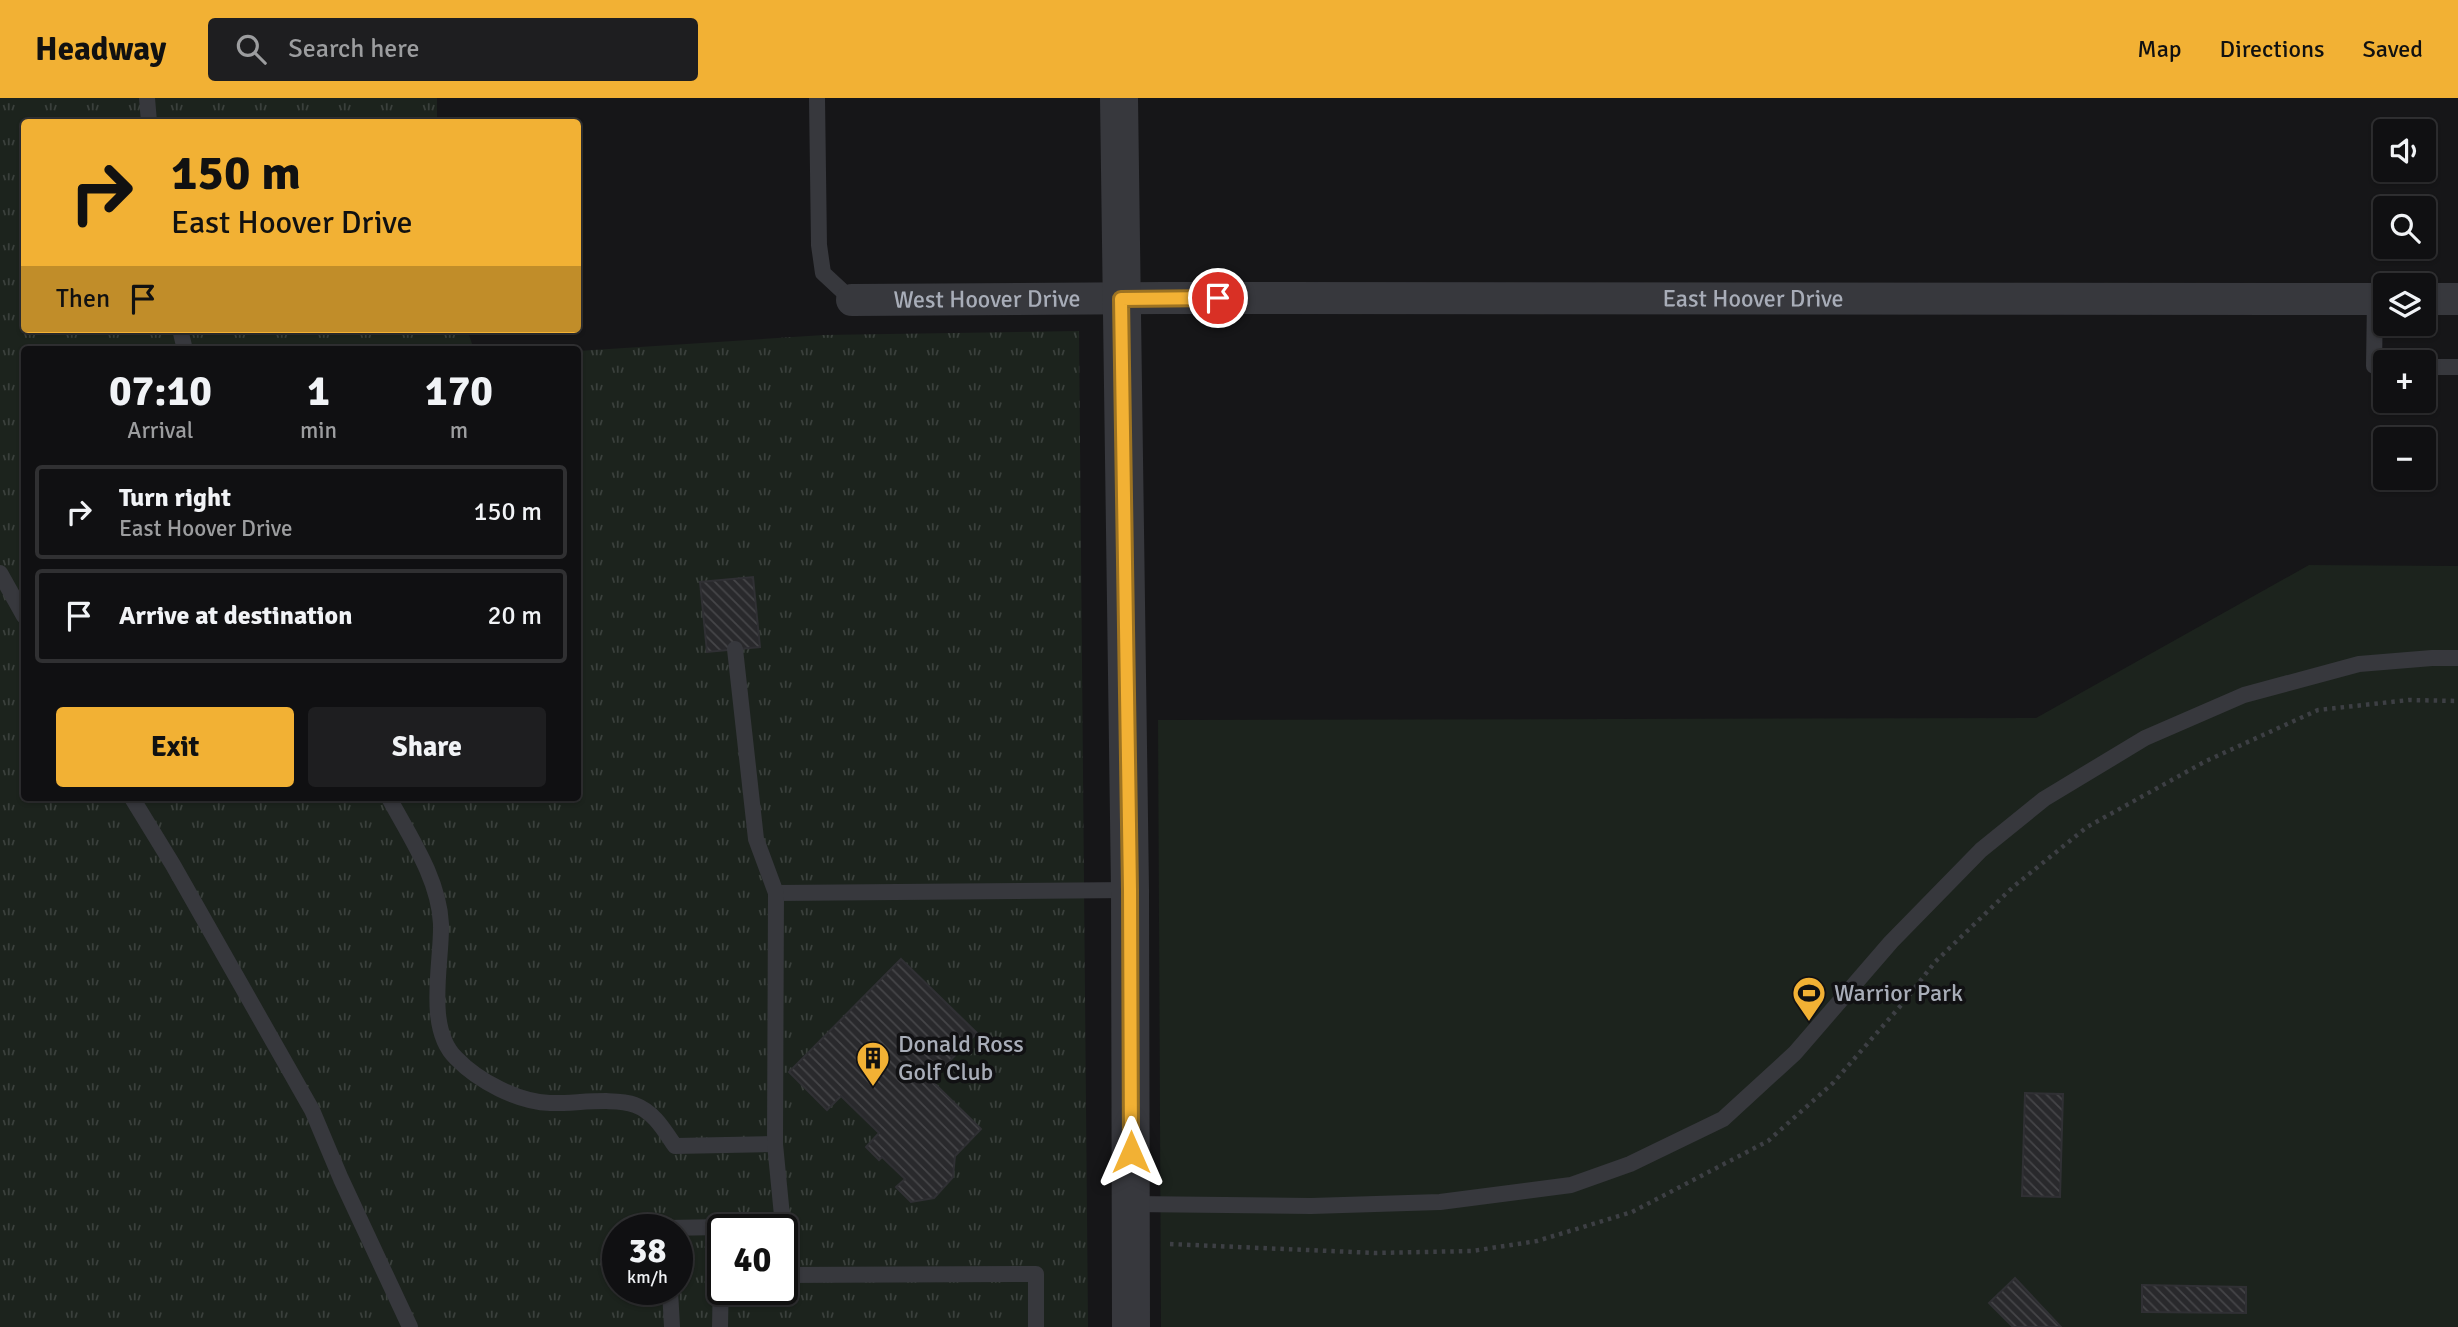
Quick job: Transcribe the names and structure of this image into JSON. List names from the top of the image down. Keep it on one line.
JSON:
{"streets":{"street":["East Hoover Drive","West Hoover Drive"]},"crossings":[["East Hoover Drive","West Hoover Drive"]],"places":{"sports":["Warrior Park"],"building":["Donald Ross Golf Club"]},"page":{"header":"Headway","search":"Search here","nav":["Map","Directions","Saved"],"map_buttons":["+","−"],"turn":["150 m","East Hoover Drive"],"then":"Then","eta":["07:10","Arrival","1","min","170","m"],"list":[{"name":"Turn right","note":"East Hoover Drive","value":"150 m"},{"name":"Arrive at destination","value":"20 m"}],"buttons":["Exit","Share"],"speed":"38 km/h","limit":"40"}}
